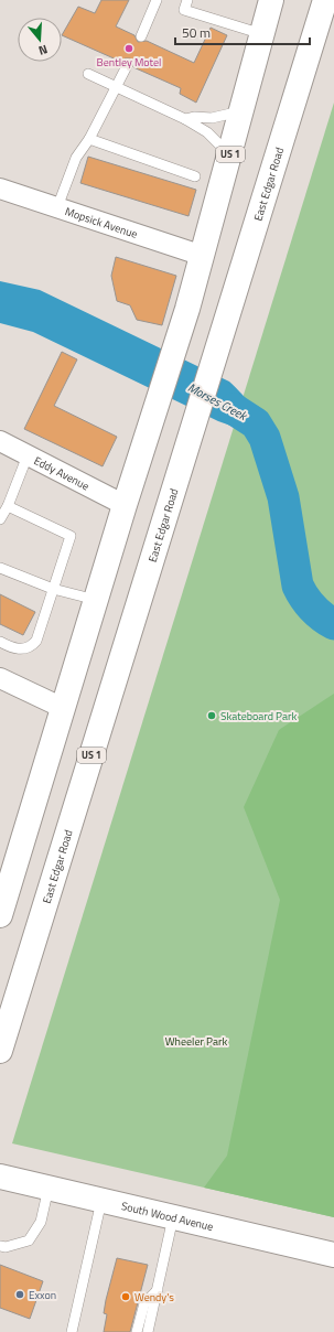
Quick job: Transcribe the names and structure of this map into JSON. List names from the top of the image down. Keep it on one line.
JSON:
{"streets":{"main road":["US 1","East Edgar Road","South Wood Avenue"],"street":["Mopsick Avenue","Eddy Avenue"]},"crossings":[["US 1","Mopsick Avenue"],["US 1","Eddy Avenue"]],"water":["Morses Creek"],"parks":["Wheeler Park"],"places":["Bentley Motel","Skateboard Park","Exxon","Wendy's"],"scale_bar":"50 m","north":"bottom"}
